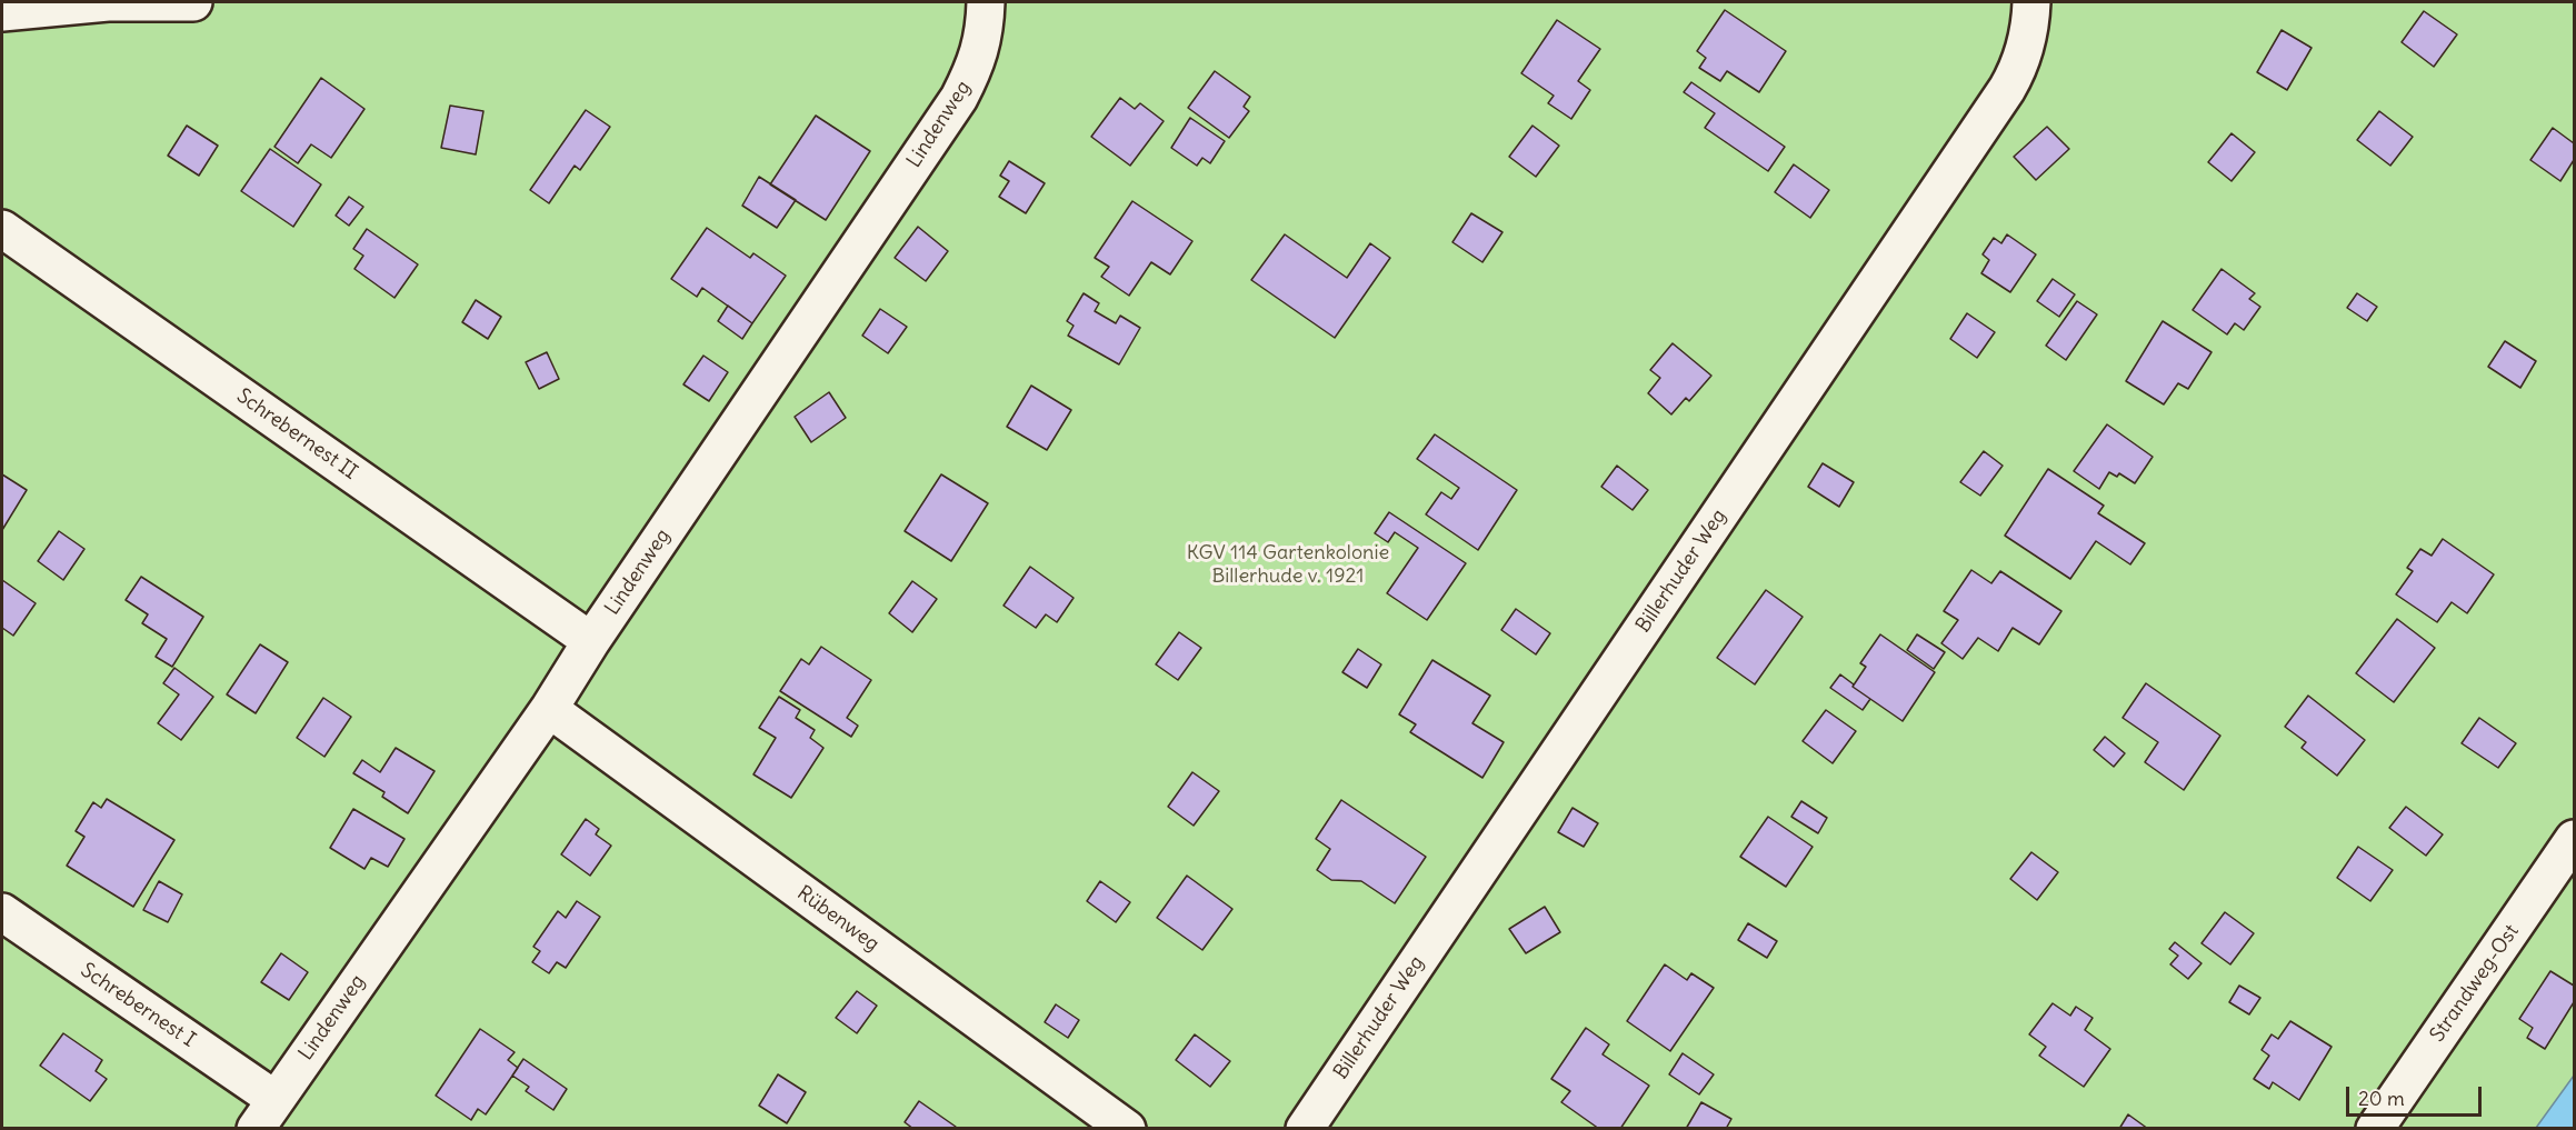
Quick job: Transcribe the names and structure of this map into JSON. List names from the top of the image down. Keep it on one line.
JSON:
{"streets":{"lane":["Lindenweg","Schrebernest II","Billerhuder Weg","Rübenweg","Strandweg-Ost","Schrebernest I"]},"crossings":[["Lindenweg","Schrebernest II"],["Lindenweg","Rübenweg"],["Lindenweg","Schrebernest I"]],"parks":["KGV 114 Gartenkolonie Billerhude v. 1921"],"scale_bar":"20 m"}
